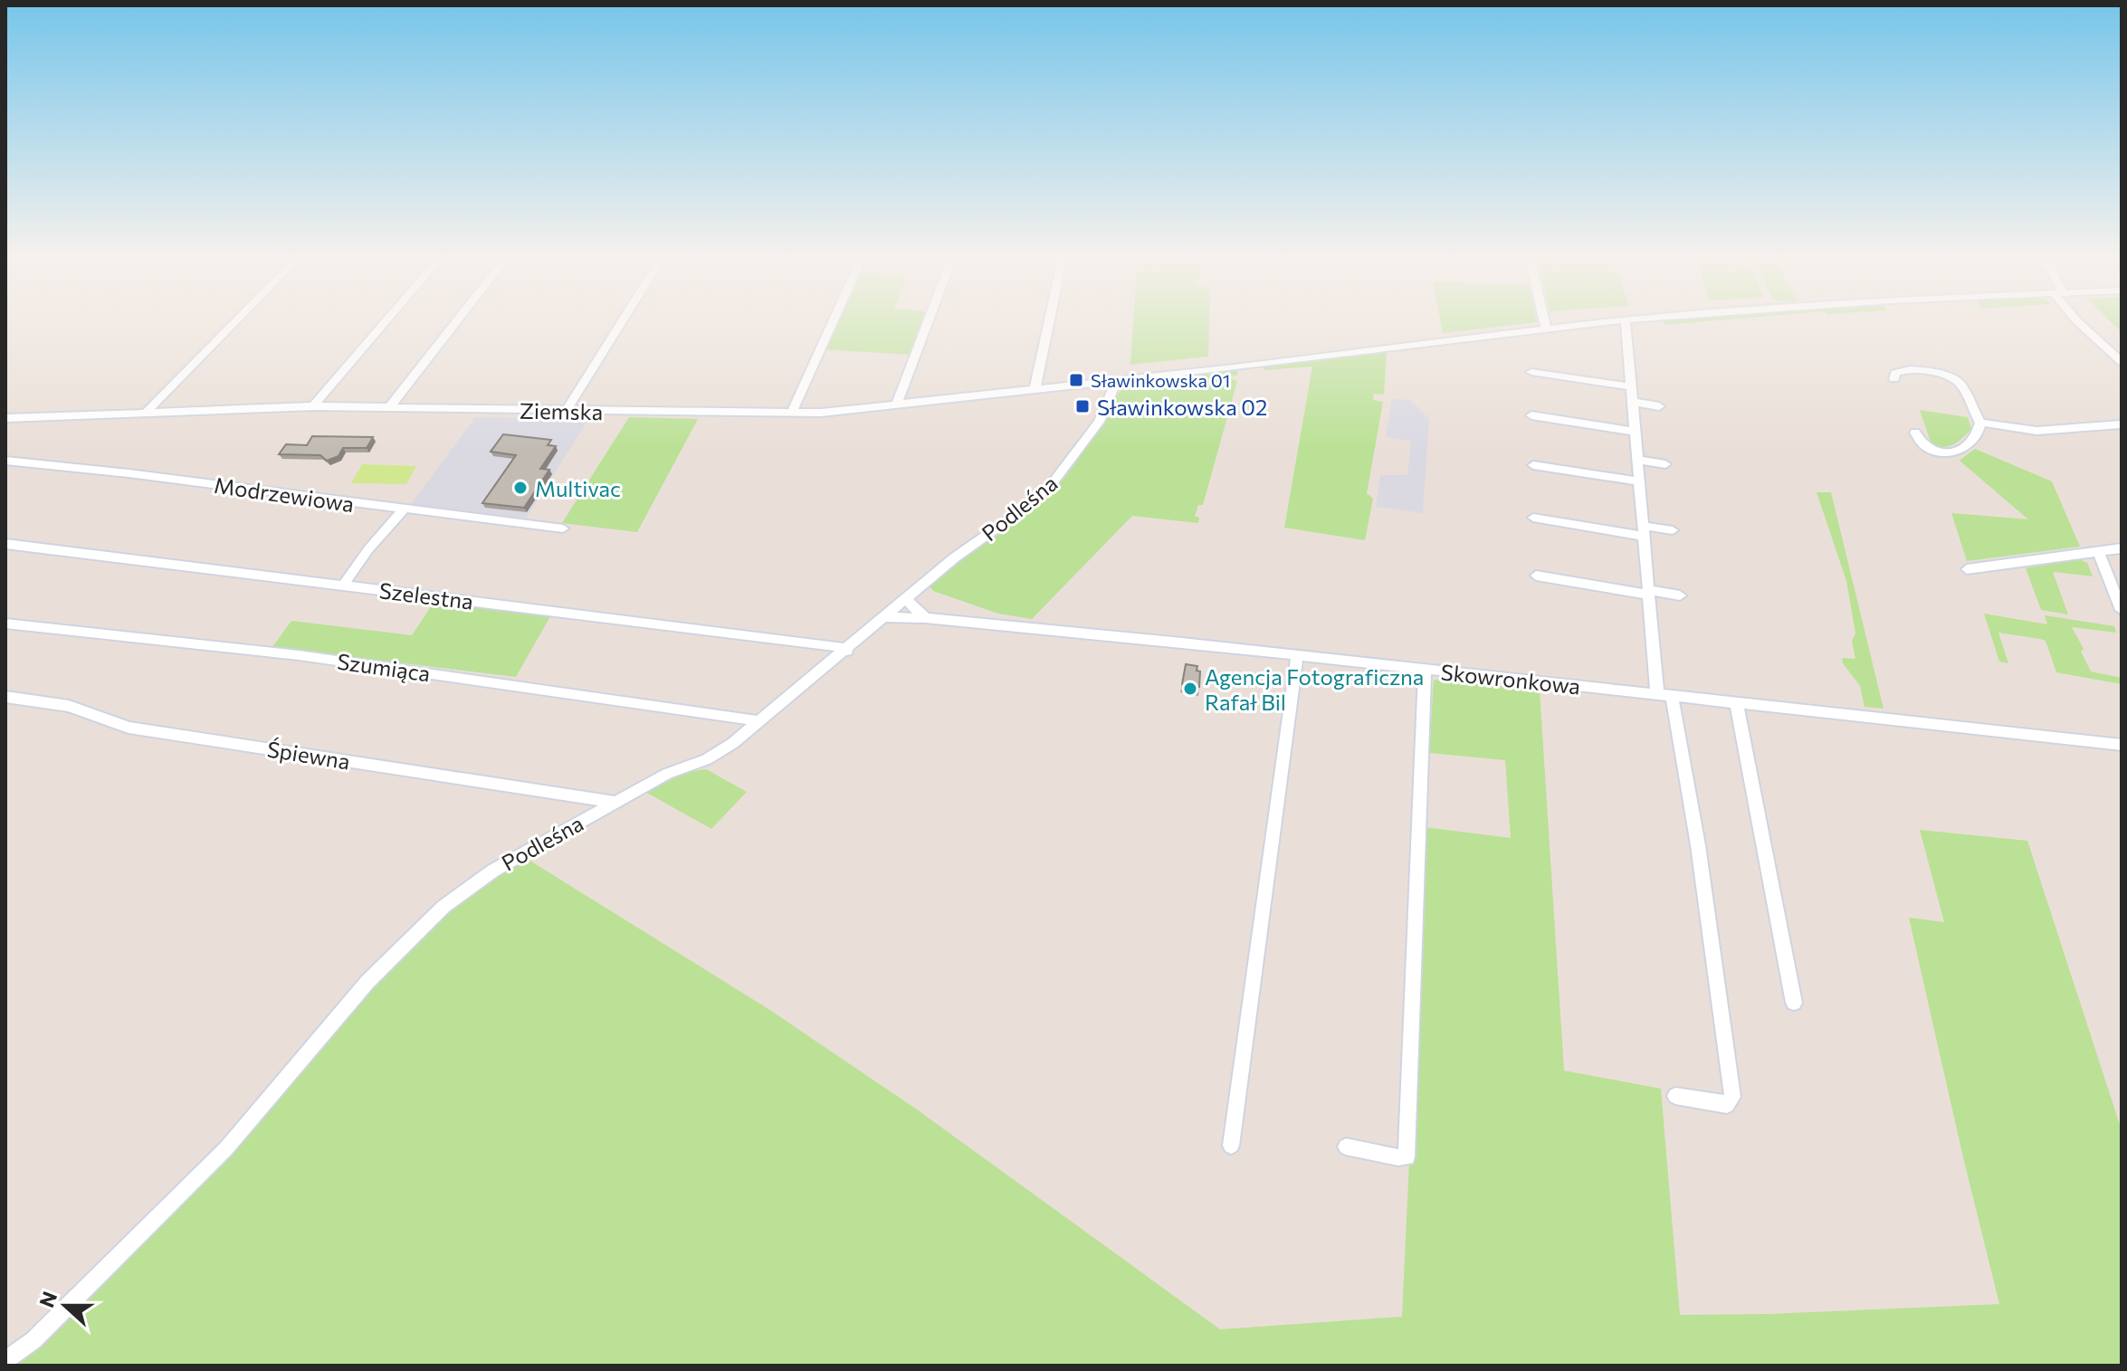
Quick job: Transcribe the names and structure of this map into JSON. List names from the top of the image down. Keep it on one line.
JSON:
{"streets":{"street":["Ziemska","Modrzewiowa","Podleśna","Szelestna","Szumiąca","Skowronkowa","Śpiewna"]},"crossings":[["Ziemska","Podleśna"],["Podleśna","Szelestna"],["Podleśna","Szumiąca"],["Podleśna","Skowronkowa"],["Podleśna","Śpiewna"]],"places":{"transit":["Sławinkowska 01","Sławinkowska 02"],"other":["Multivac","Agencja Fotograficzna Rafał Bil"]},"north":"left"}
